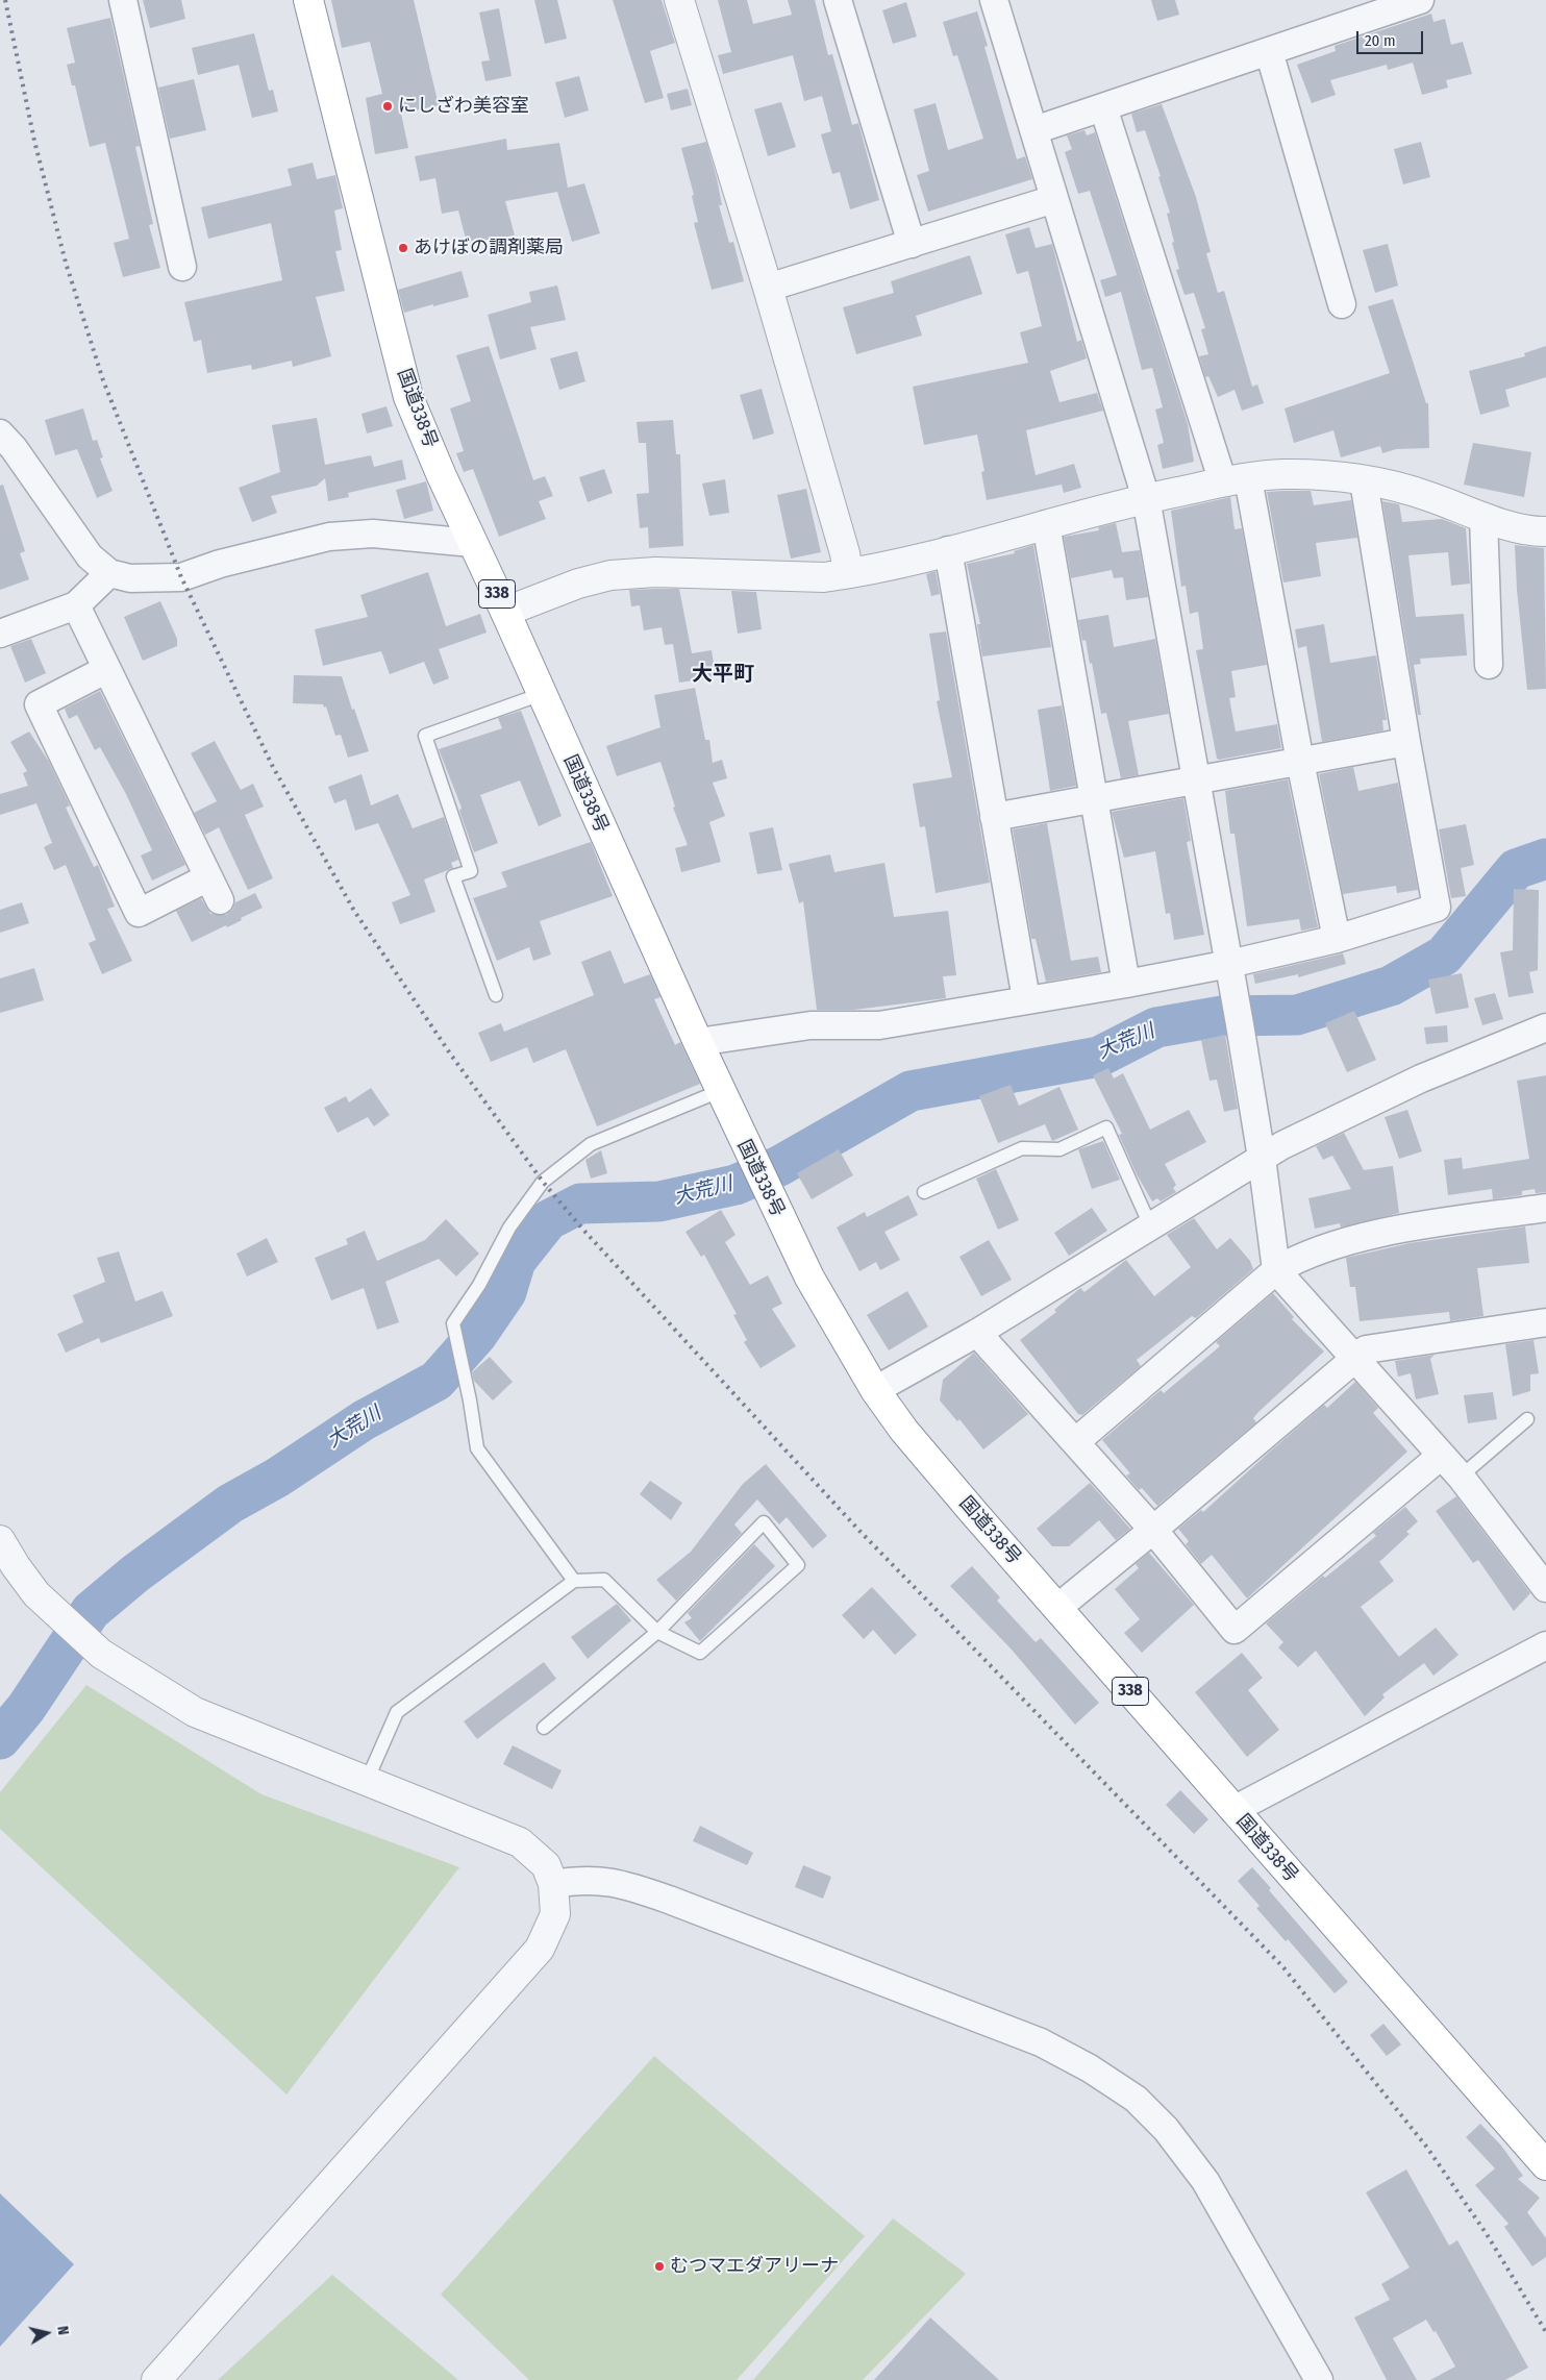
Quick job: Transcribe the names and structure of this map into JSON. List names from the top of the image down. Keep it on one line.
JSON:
{"streets":{"highway":["国道338号","338"]},"districts":["大平町"],"water":["大荒川"],"places":["にしざわ美容室","あけぼの調剤薬局","むつマエダアリーナ"],"scale_bar":"20 m","north":"right"}
